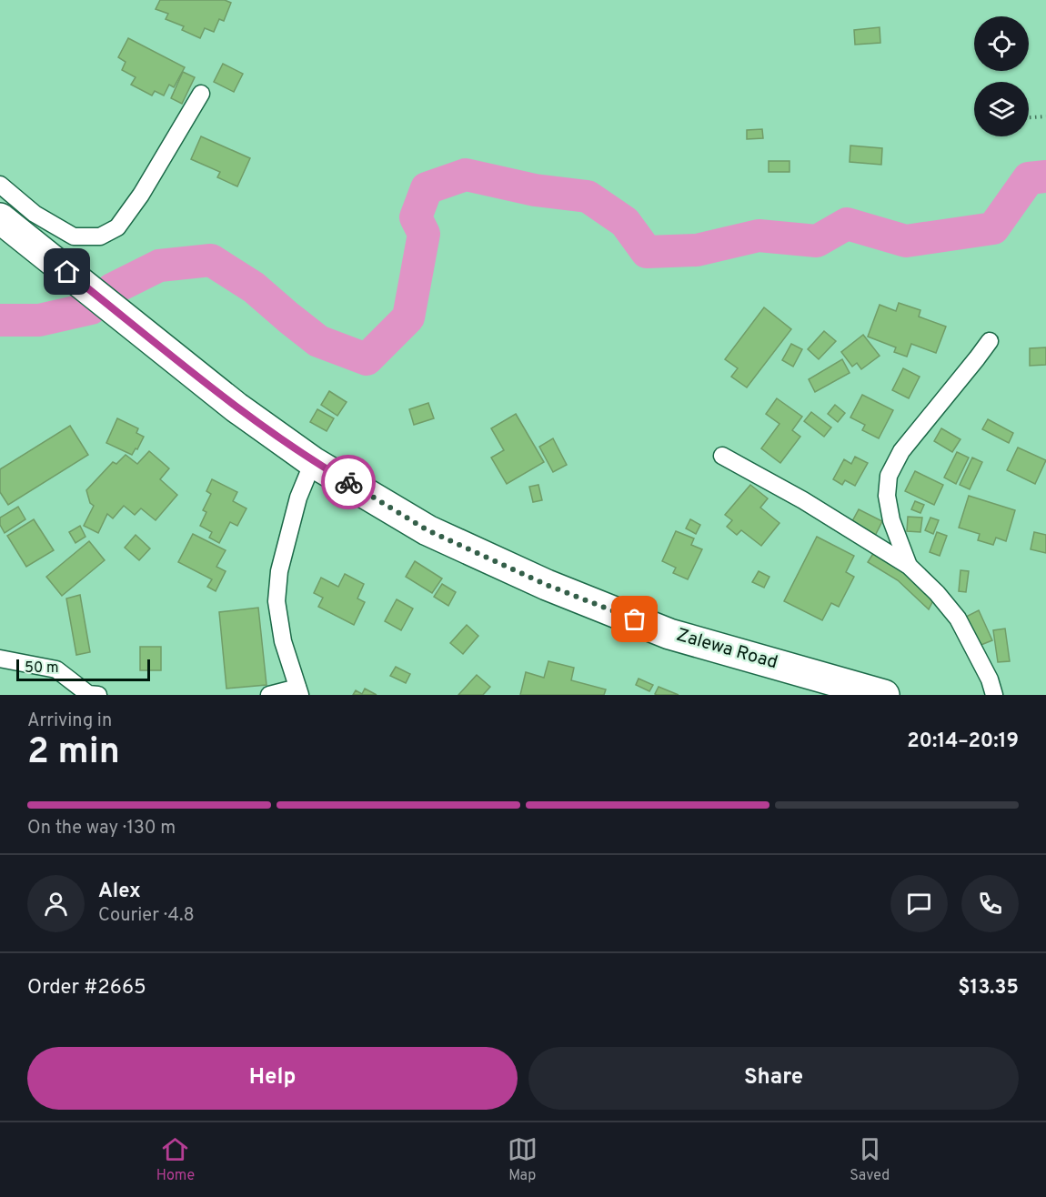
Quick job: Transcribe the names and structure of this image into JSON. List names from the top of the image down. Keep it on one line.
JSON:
{"streets":{"highway":["Zalewa Road"]},"scale_bar":"50 m","page":{"scale":"50 m","heading":["2 min","Arriving in","20:14–20:19"],"panel":["Alex","Courier · 4.8","Order #2665","$13.35"],"bar":"On the way · 130 m","buttons":["Help","Share"],"tabs":["Home","Map","Saved"]}}
